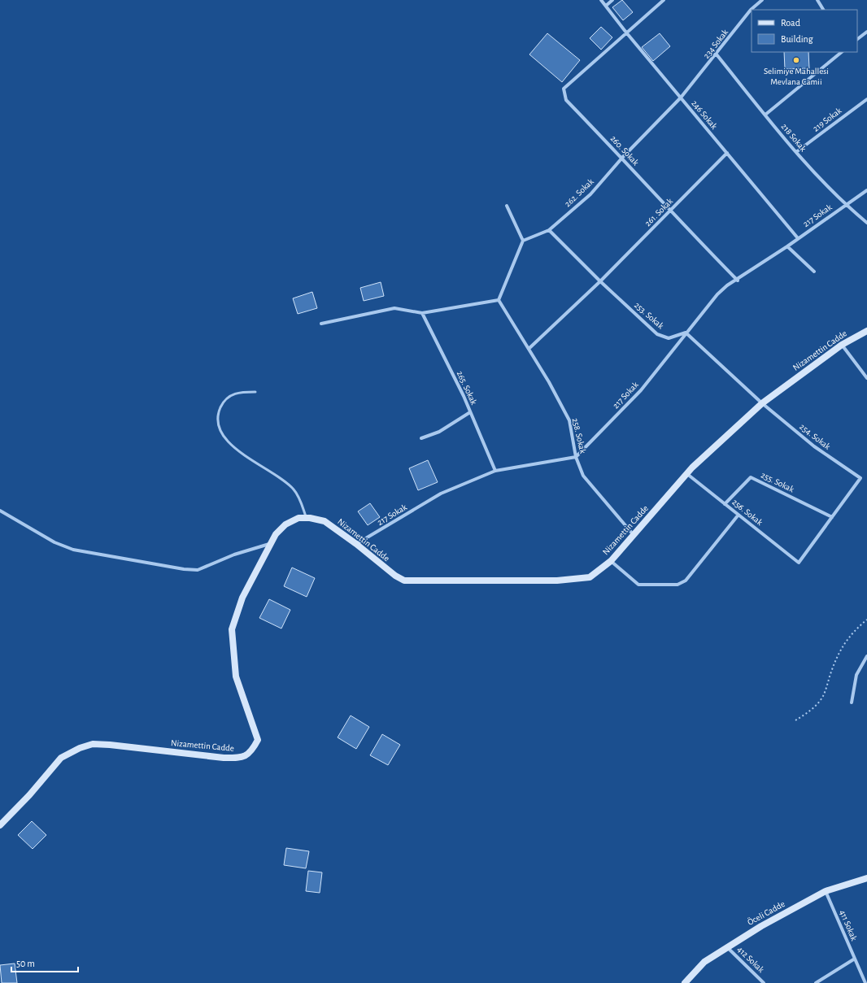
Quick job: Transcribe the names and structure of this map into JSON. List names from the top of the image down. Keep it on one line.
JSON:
{"streets":{"street":["234 Sokak","246 Sokak","219 Sokak","218 Sokak","260. Sokak","262. Sokak","261. Sokak","217 Sokak","253. Sokak","Nizamettin Cadde","265. Sokak","258. Sokak","254. Sokak","255. Sokak","256. Sokak","Öceli Cadde","411 Sokak","412 Sokak"]},"crossings":[["234 Sokak","246 Sokak"],["234 Sokak","218 Sokak"],["234 Sokak","262. Sokak"],["246 Sokak","260. Sokak"],["246 Sokak","262. Sokak"],["246 Sokak","261. Sokak"],["246 Sokak","217 Sokak"],["219 Sokak","218 Sokak"],["218 Sokak","217 Sokak"],["260. Sokak","262. Sokak"],["260. Sokak","261. Sokak"],["260. Sokak","217 Sokak"],["262. Sokak","253. Sokak"],["261. Sokak","253. Sokak"],["261. Sokak","258. Sokak"],["217 Sokak","253. Sokak"],["217 Sokak","Nizamettin Cadde"],["217 Sokak","265. Sokak"],["217 Sokak","258. Sokak"],["Nizamettin Cadde","258. Sokak"],["Nizamettin Cadde","254. Sokak"],["Nizamettin Cadde","256. Sokak"],["254. Sokak","255. Sokak"],["254. Sokak","256. Sokak"],["255. Sokak","256. Sokak"],["Öceli Cadde","411 Sokak"],["Öceli Cadde","412 Sokak"]],"places":["Selimiye Mahallesi Mevlana Camii"],"legend":["Road","Building"],"scale_bar":"50 m"}
